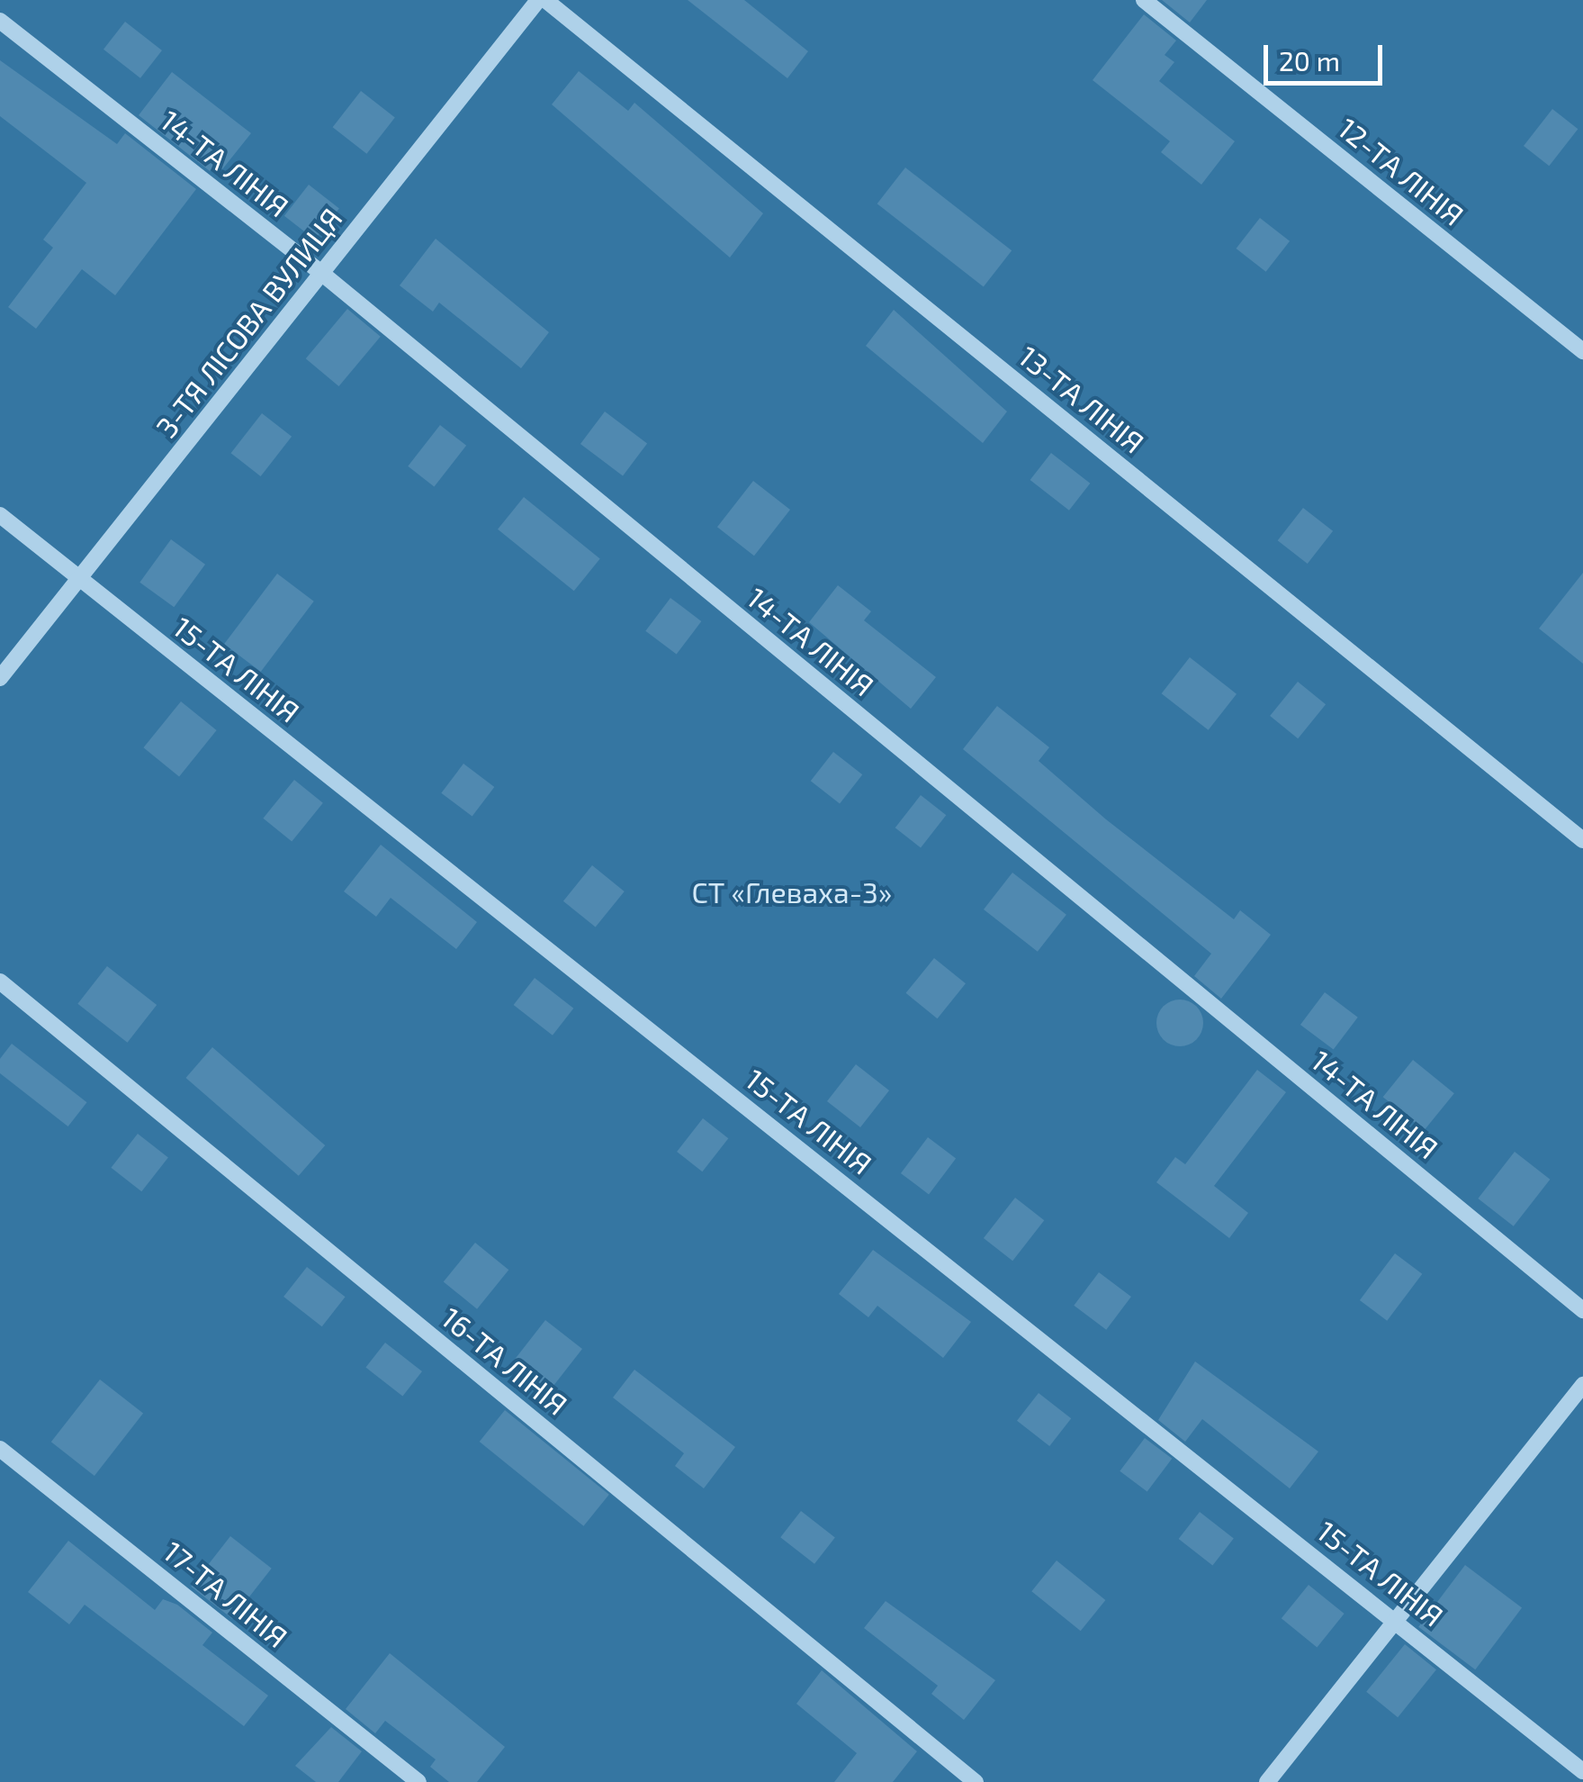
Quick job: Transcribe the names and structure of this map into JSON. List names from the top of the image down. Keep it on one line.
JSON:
{"streets":{"street":["14-ТА ЛІНІЯ","12-ТА ЛІНІЯ","3-ТЯ ЛІСОВА ВУЛИЦЯ","13-ТА ЛІНІЯ","15-ТА ЛІНІЯ","16-ТА ЛІНІЯ","17-ТА ЛІНІЯ"]},"crossings":[["14-ТА ЛІНІЯ","3-ТЯ ЛІСОВА ВУЛИЦЯ"],["3-ТЯ ЛІСОВА ВУЛИЦЯ","15-ТА ЛІНІЯ"]],"parks":["СТ «Глеваха-3»"],"scale_bar":"20 m"}
